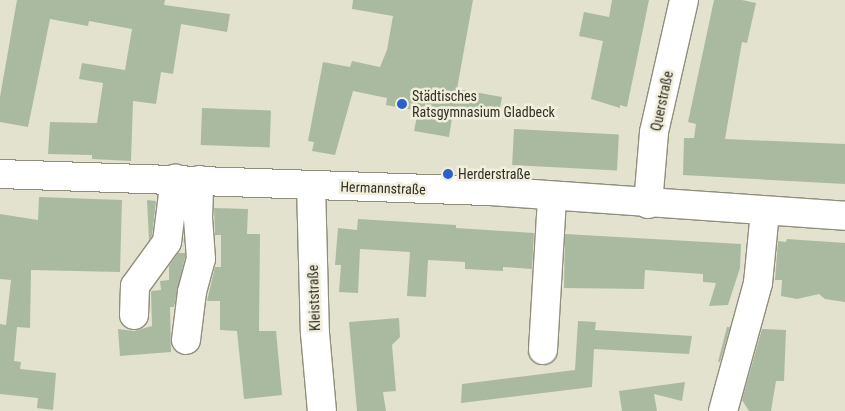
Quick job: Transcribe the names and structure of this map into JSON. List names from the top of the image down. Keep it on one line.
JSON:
{"streets":{"street":["Querstraße","Hermannstraße","Kleiststraße"]},"crossings":[["Querstraße","Hermannstraße"],["Hermannstraße","Kleiststraße"]],"places":["Städtisches Ratsgymnasium Gladbeck","Herderstraße"]}
